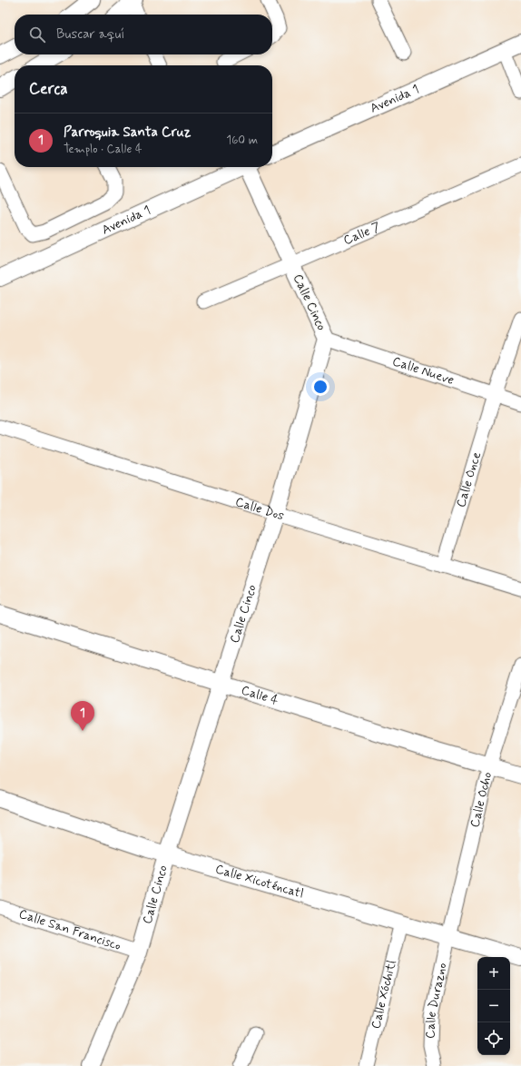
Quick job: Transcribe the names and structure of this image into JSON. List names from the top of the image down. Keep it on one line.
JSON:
{"streets":{"street":["Avenida 1","Calle 7","Calle Cinco","Calle Nueve","Calle Once","Calle Dos","Calle 4","Calle Ocho","Calle Xicoténcatl","Calle San Francisco","Calle Xóchitl","Calle Durazno"]},"crossings":[["Calle 7","Calle Cinco"],["Calle Cinco","Calle Nueve"],["Calle Cinco","Calle Dos"],["Calle Cinco","Calle 4"],["Calle Cinco","Calle Xicoténcatl"],["Calle Cinco","Calle San Francisco"],["Calle Nueve","Calle Once"],["Calle Once","Calle Dos"],["Calle 4","Calle Ocho"],["Calle Ocho","Calle Xicoténcatl"],["Calle Ocho","Calle Durazno"],["Calle Xicoténcatl","Calle Xóchitl"],["Calle Xicoténcatl","Calle Durazno"]],"page":{"search":"Buscar aquí","heading":"Cerca","list":[{"mark":"1","name":"Parroquia Santa Cruz","note":"Templo · Calle 4","value":"160 m"}],"pins":"1","map_buttons":["+","−"]}}
